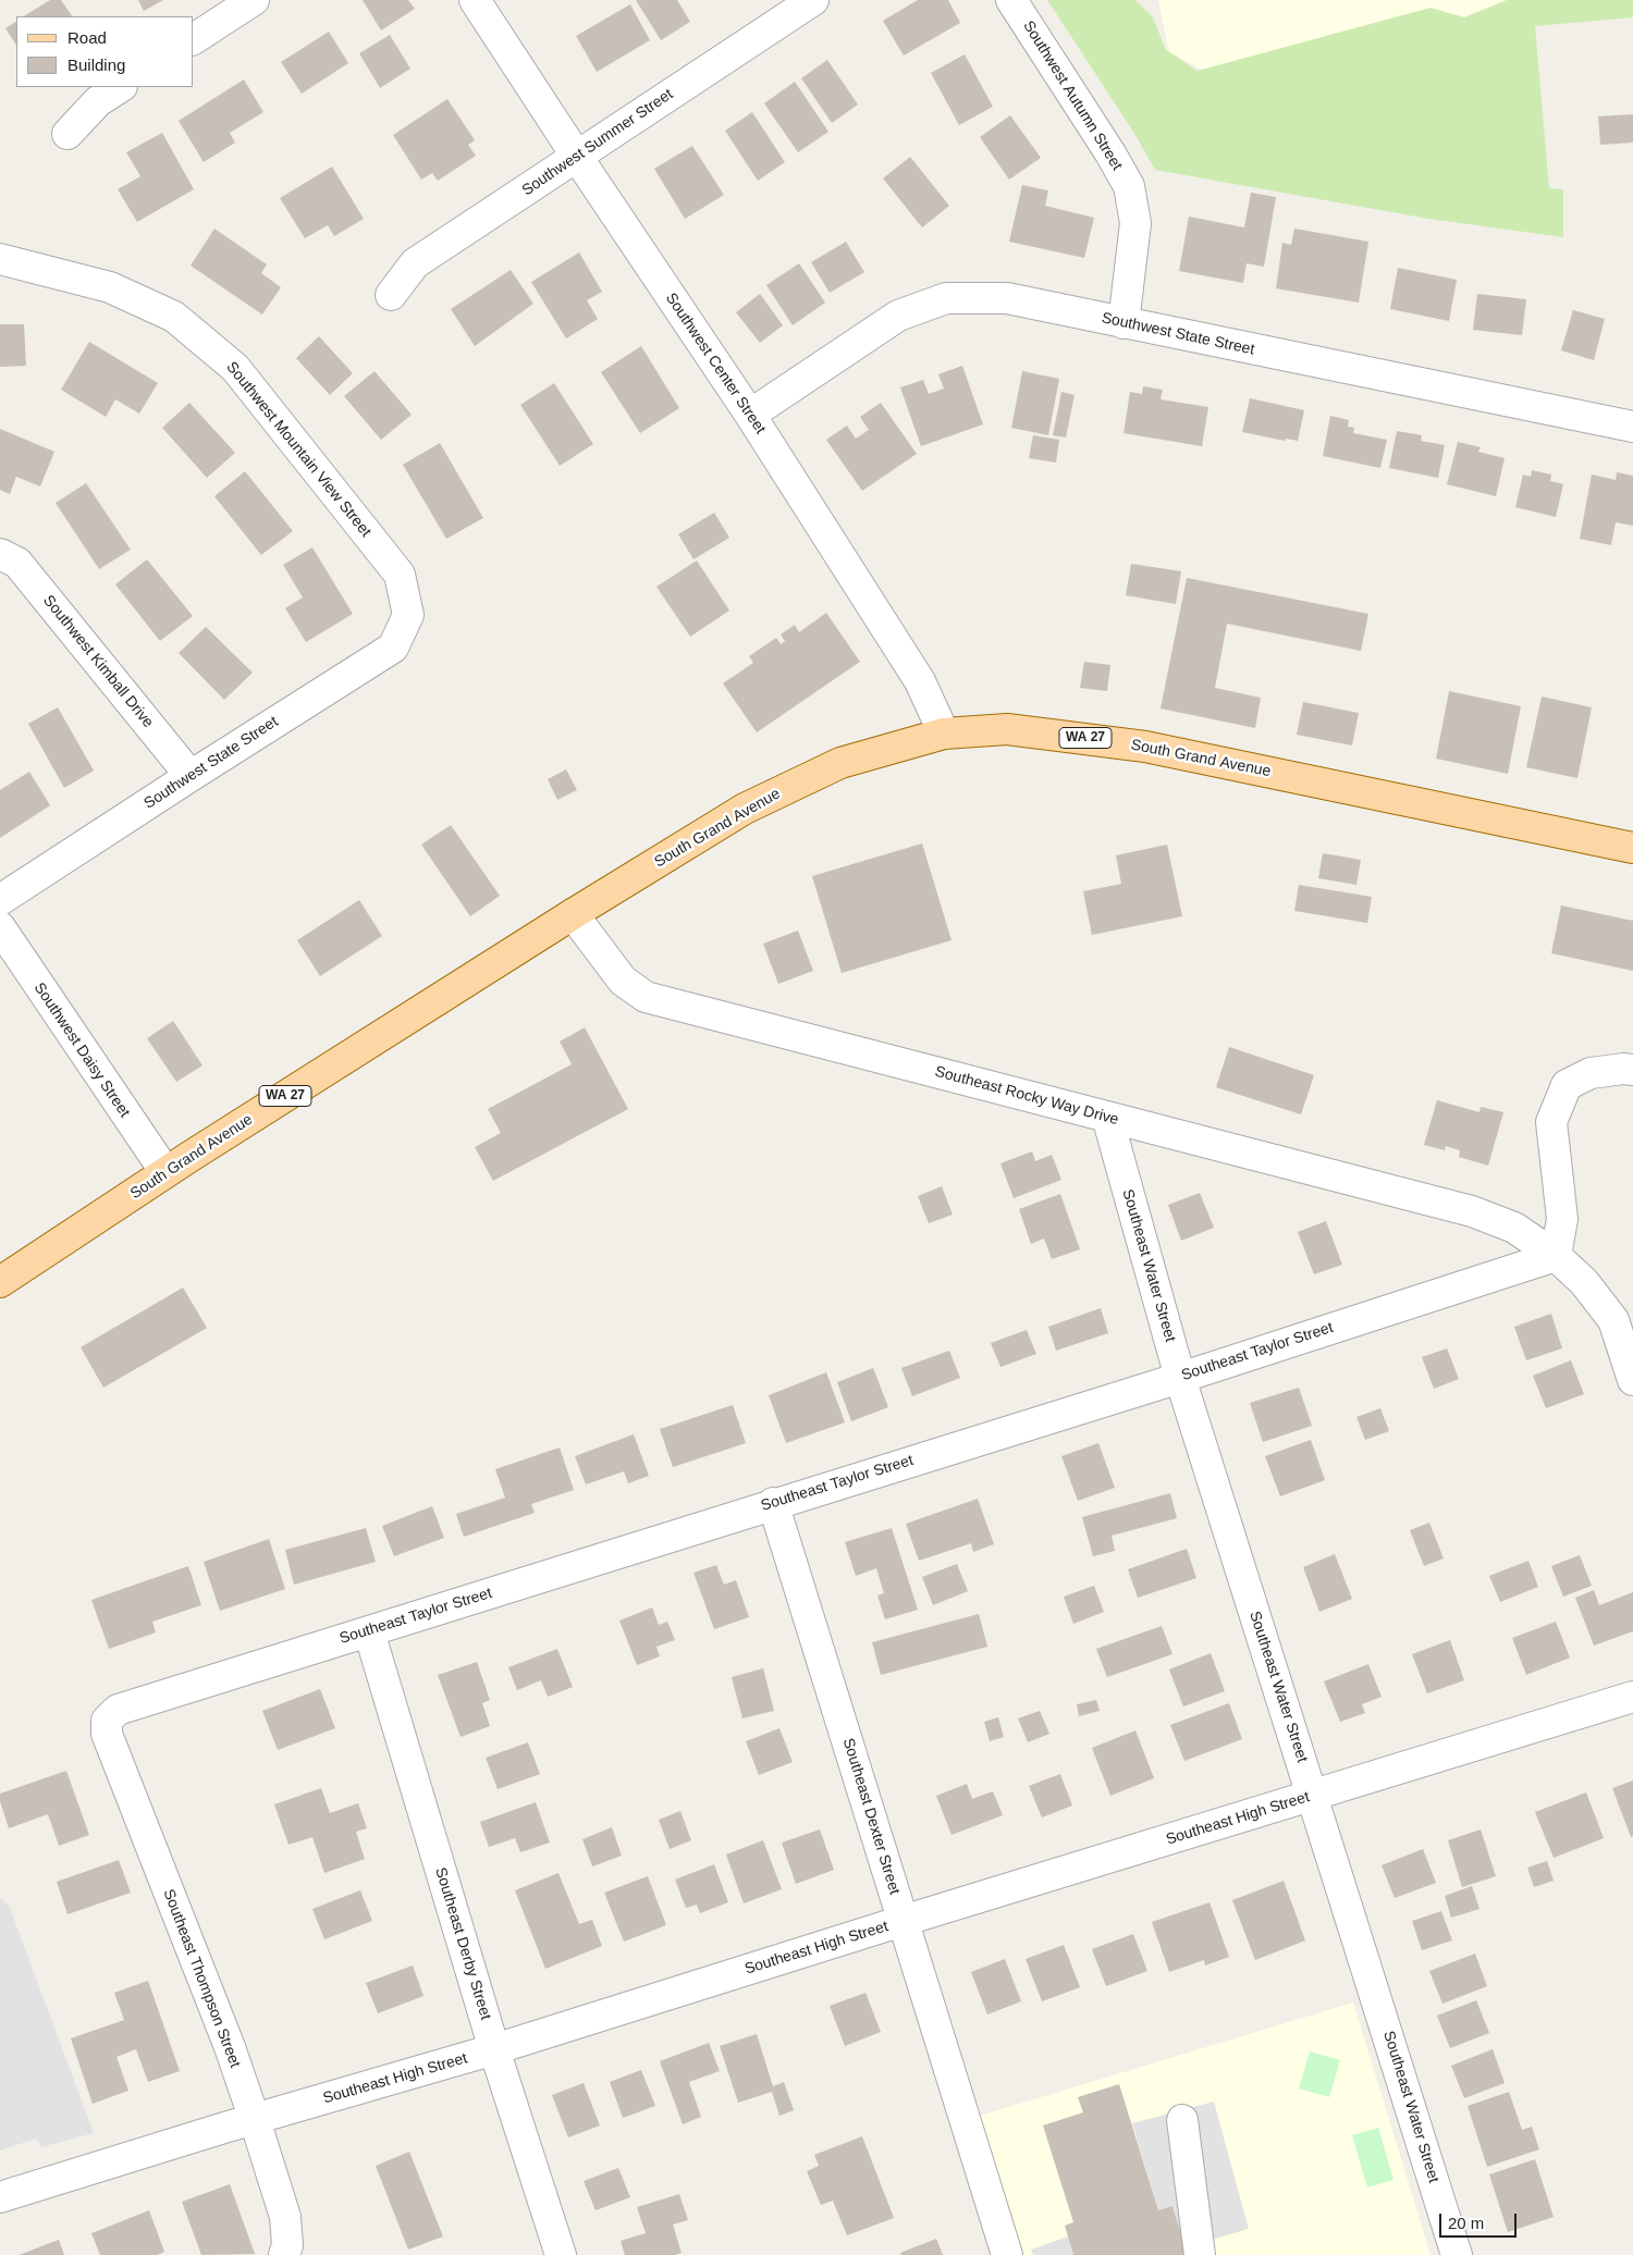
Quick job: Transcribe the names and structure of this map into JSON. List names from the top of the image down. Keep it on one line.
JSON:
{"streets":{"main road":["WA 27","South Grand Avenue"],"street":["Southwest Autumn Street","Southwest Summer Street","Southwest State Street","Southwest Center Street","Southwest Mountain View Street","Southwest Kimball Drive","Southwest Daisy Street","Southeast Rocky Way Drive","Southeast Water Street","Southeast Taylor Street","Southeast Dexter Street","Southeast High Street","Southeast Derby Street","Southeast Thompson Street"]},"crossings":[["Southwest Autumn Street","Southwest State Street"],["Southwest Summer Street","Southwest Center Street"],["Southwest State Street","Southwest Center Street"],["Southwest State Street","Southwest Mountain View Street"],["Southwest State Street","Southwest Kimball Drive"],["Southwest Center Street","South Grand Avenue"],["South Grand Avenue","Southwest Daisy Street"],["South Grand Avenue","Southeast Rocky Way Drive"],["Southeast Rocky Way Drive","Southeast Water Street"],["Southeast Rocky Way Drive","Southeast Taylor Street"],["Southeast Water Street","Southeast Taylor Street"],["Southeast Water Street","Southeast High Street"],["Southeast Taylor Street","Southeast Dexter Street"],["Southeast Taylor Street","Southeast Derby Street"],["Southeast Taylor Street","Southeast Thompson Street"],["Southeast Dexter Street","Southeast High Street"],["Southeast High Street","Southeast Derby Street"],["Southeast High Street","Southeast Thompson Street"]],"legend":["Road","Building"],"scale_bar":"20 m"}
